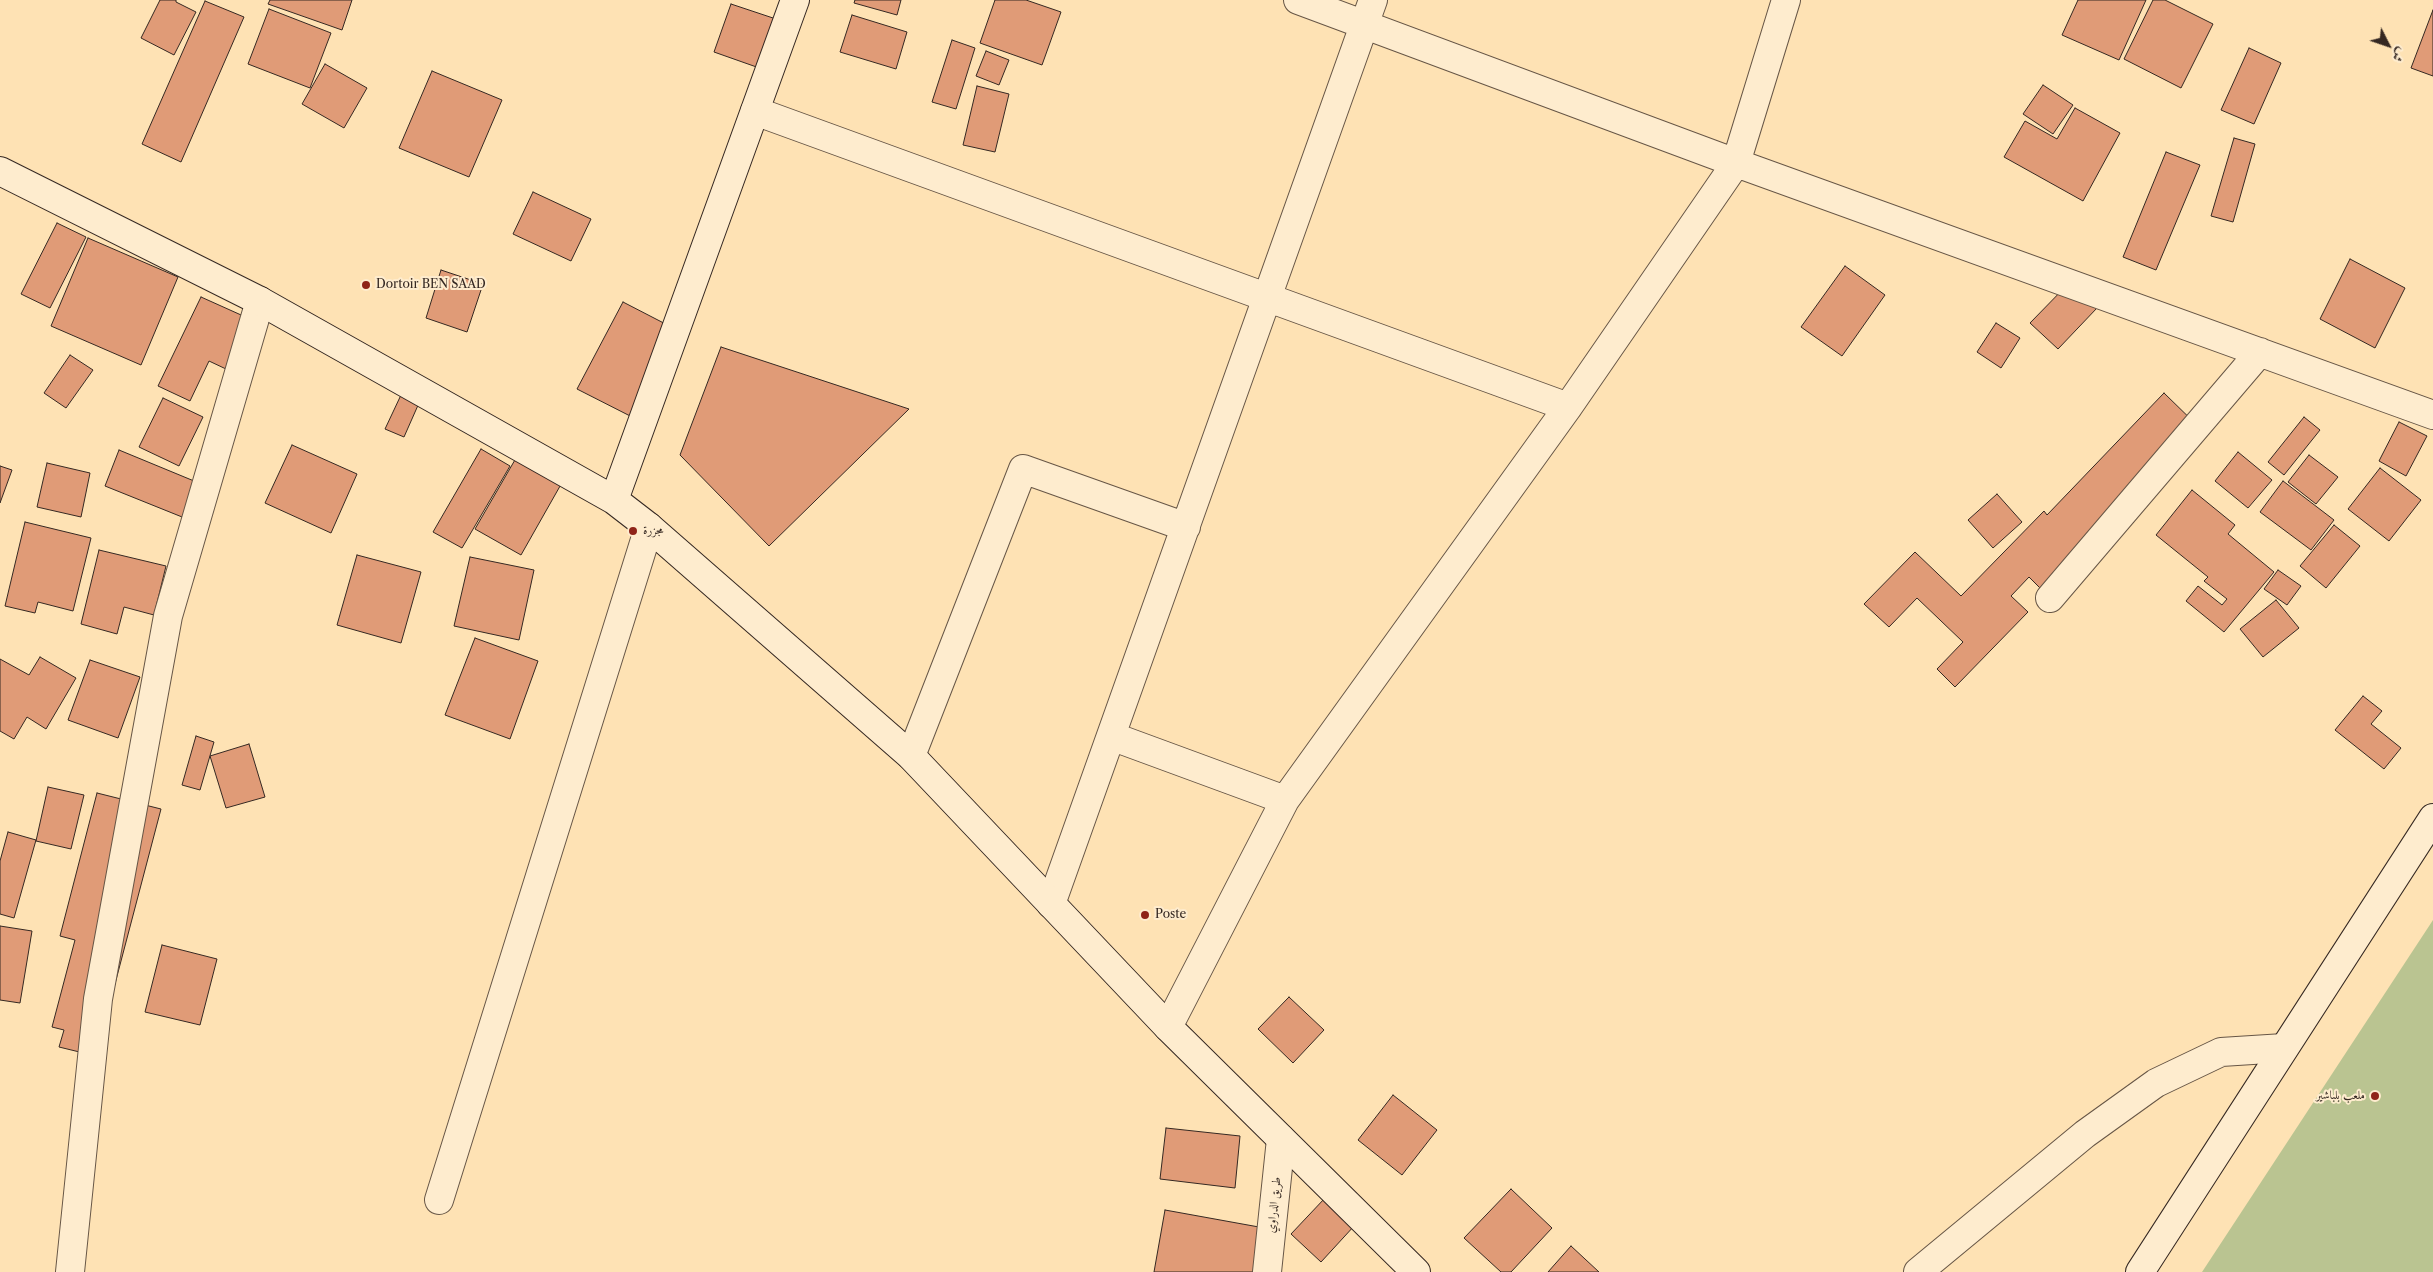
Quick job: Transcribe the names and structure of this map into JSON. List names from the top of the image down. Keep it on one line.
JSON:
{"streets":{"street":["طريق الدراوي"]},"places":["Dortoir BEN SAAD","مجزرة","Poste","ملعب بلباشير"],"north":"bottom right"}
